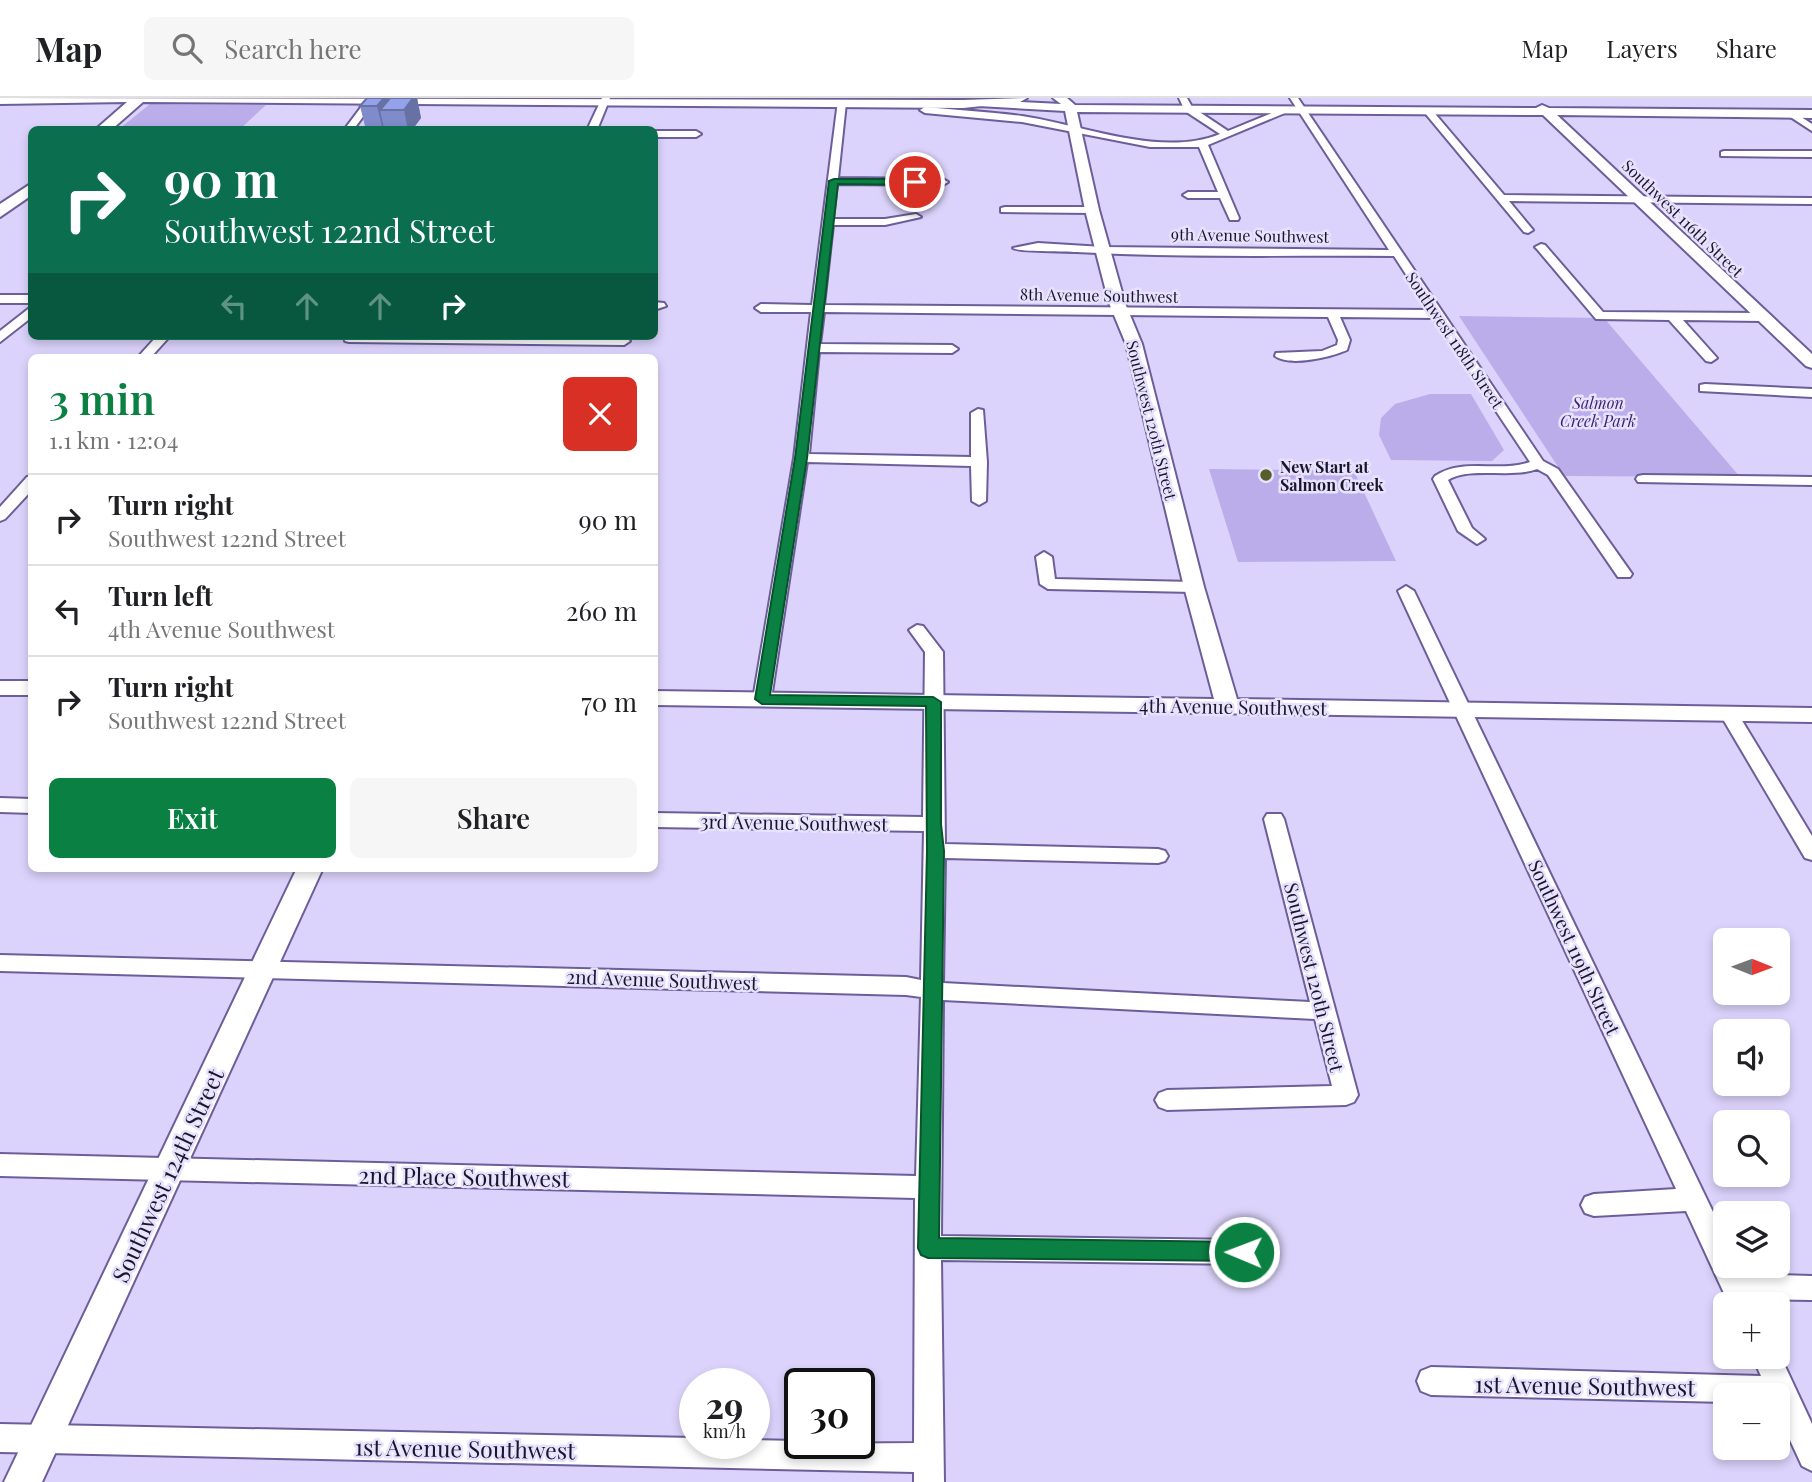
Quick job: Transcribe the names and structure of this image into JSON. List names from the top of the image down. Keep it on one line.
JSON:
{"streets":{"street":["Southwest 116th Street","9th Avenue Southwest","8th Avenue Southwest","Southwest 118th Street","Southwest 120th Street","4th Avenue Southwest","3rd Avenue Southwest","Southwest 119th Street","2nd Avenue Southwest","Southwest 124th Street","2nd Place Southwest","1st Avenue Southwest"]},"crossings":[["9th Avenue Southwest","Southwest 118th Street"],["9th Avenue Southwest","Southwest 120th Street"],["8th Avenue Southwest","Southwest 118th Street"],["8th Avenue Southwest","Southwest 120th Street"],["Southwest 120th Street","4th Avenue Southwest"],["Southwest 120th Street","2nd Avenue Southwest"],["4th Avenue Southwest","Southwest 119th Street"],["2nd Avenue Southwest","Southwest 124th Street"],["Southwest 124th Street","2nd Place Southwest"],["Southwest 124th Street","1st Avenue Southwest"]],"parks":["Salmon Creek Park"],"places":["New Start at Salmon Creek"],"north":"right","page":{"header":"Map","search":"Search here","nav":["Map","Layers","Share"],"turn":["90 m","Southwest 122nd Street"],"heading":["3 min","1.1 km · 12:04"],"list":[{"name":"Turn right","note":"Southwest 122nd Street","value":"90 m"},{"name":"Turn left","note":"4th Avenue Southwest","value":"260 m"},{"name":"Turn right","note":"Southwest 122nd Street","value":"70 m"}],"buttons":["Exit","Share"],"map_buttons":["+","−"],"speed":"29 km/h","limit":"30"}}
